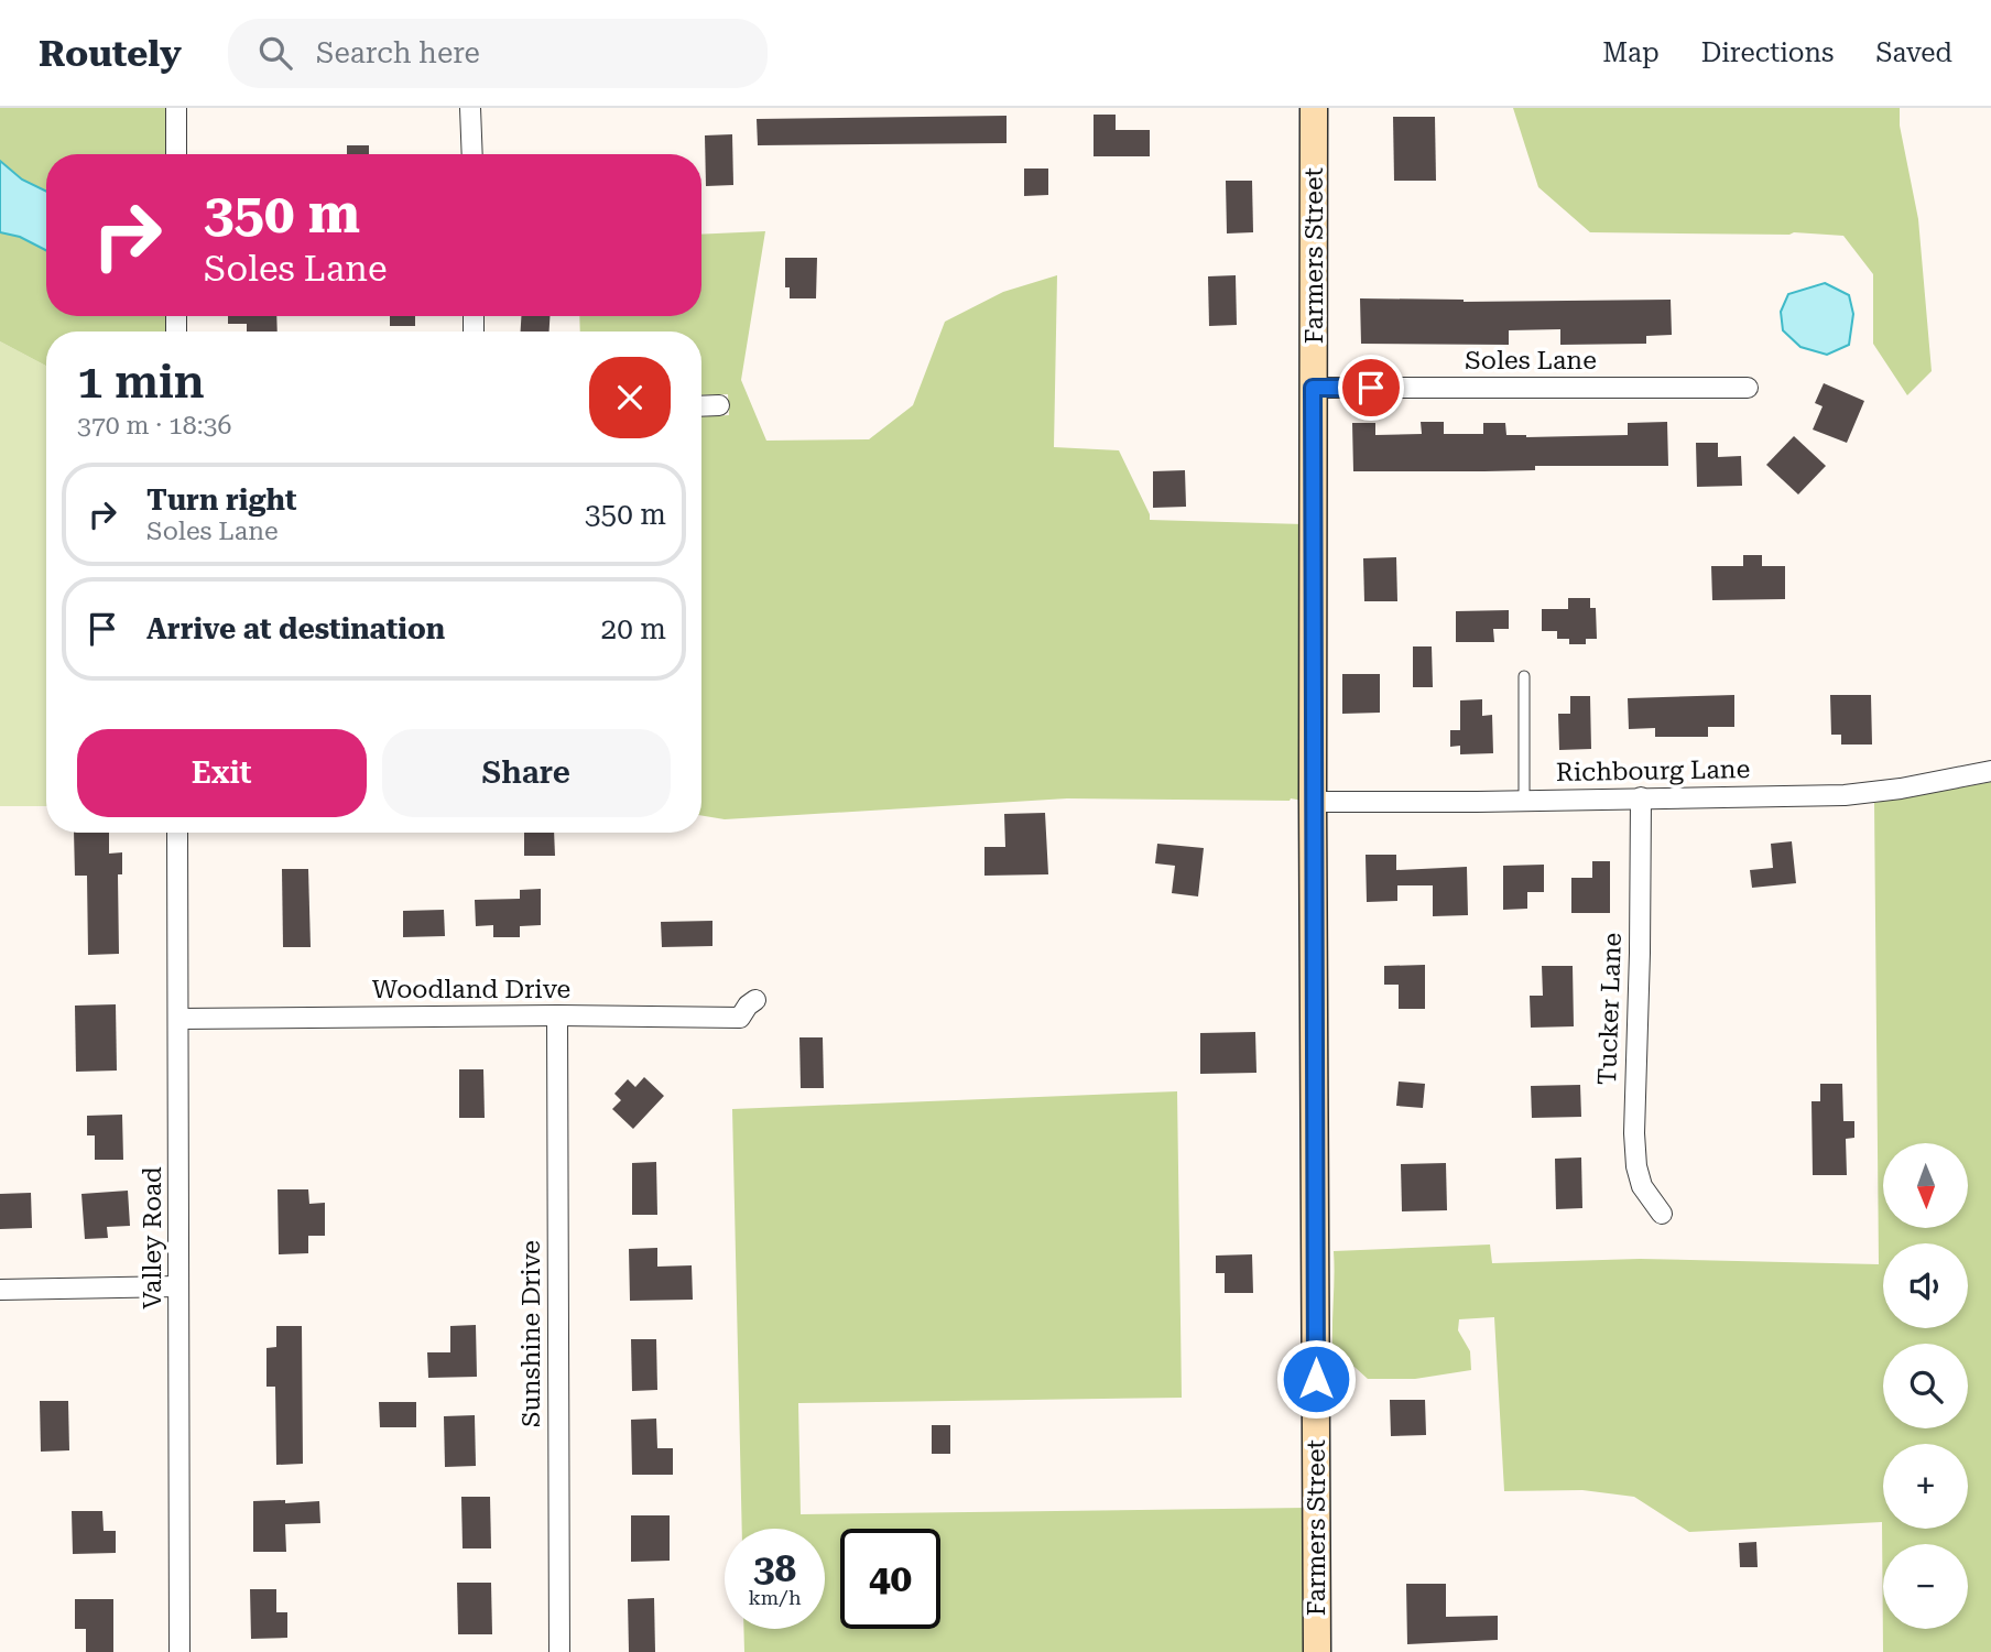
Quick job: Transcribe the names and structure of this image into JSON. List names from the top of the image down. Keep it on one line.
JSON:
{"streets":{"street":["Farmers Street","Soles Lane","Richbourg Lane","Woodland Drive","Tucker Lane","Valley Road","Sunshine Drive"]},"crossings":[["Farmers Street","Soles Lane"],["Farmers Street","Richbourg Lane"],["Richbourg Lane","Tucker Lane"],["Woodland Drive","Valley Road"],["Woodland Drive","Sunshine Drive"]],"north":"bottom","page":{"header":"Routely","search":"Search here","nav":["Map","Directions","Saved"],"turn":["350 m","Soles Lane"],"heading":["1 min","370 m · 18:36"],"list":[{"name":"Turn right","note":"Soles Lane","value":"350 m"},{"name":"Arrive at destination","value":"20 m"}],"buttons":["Exit","Share"],"map_buttons":["+","−"],"speed":"38 km/h","limit":"40"}}
